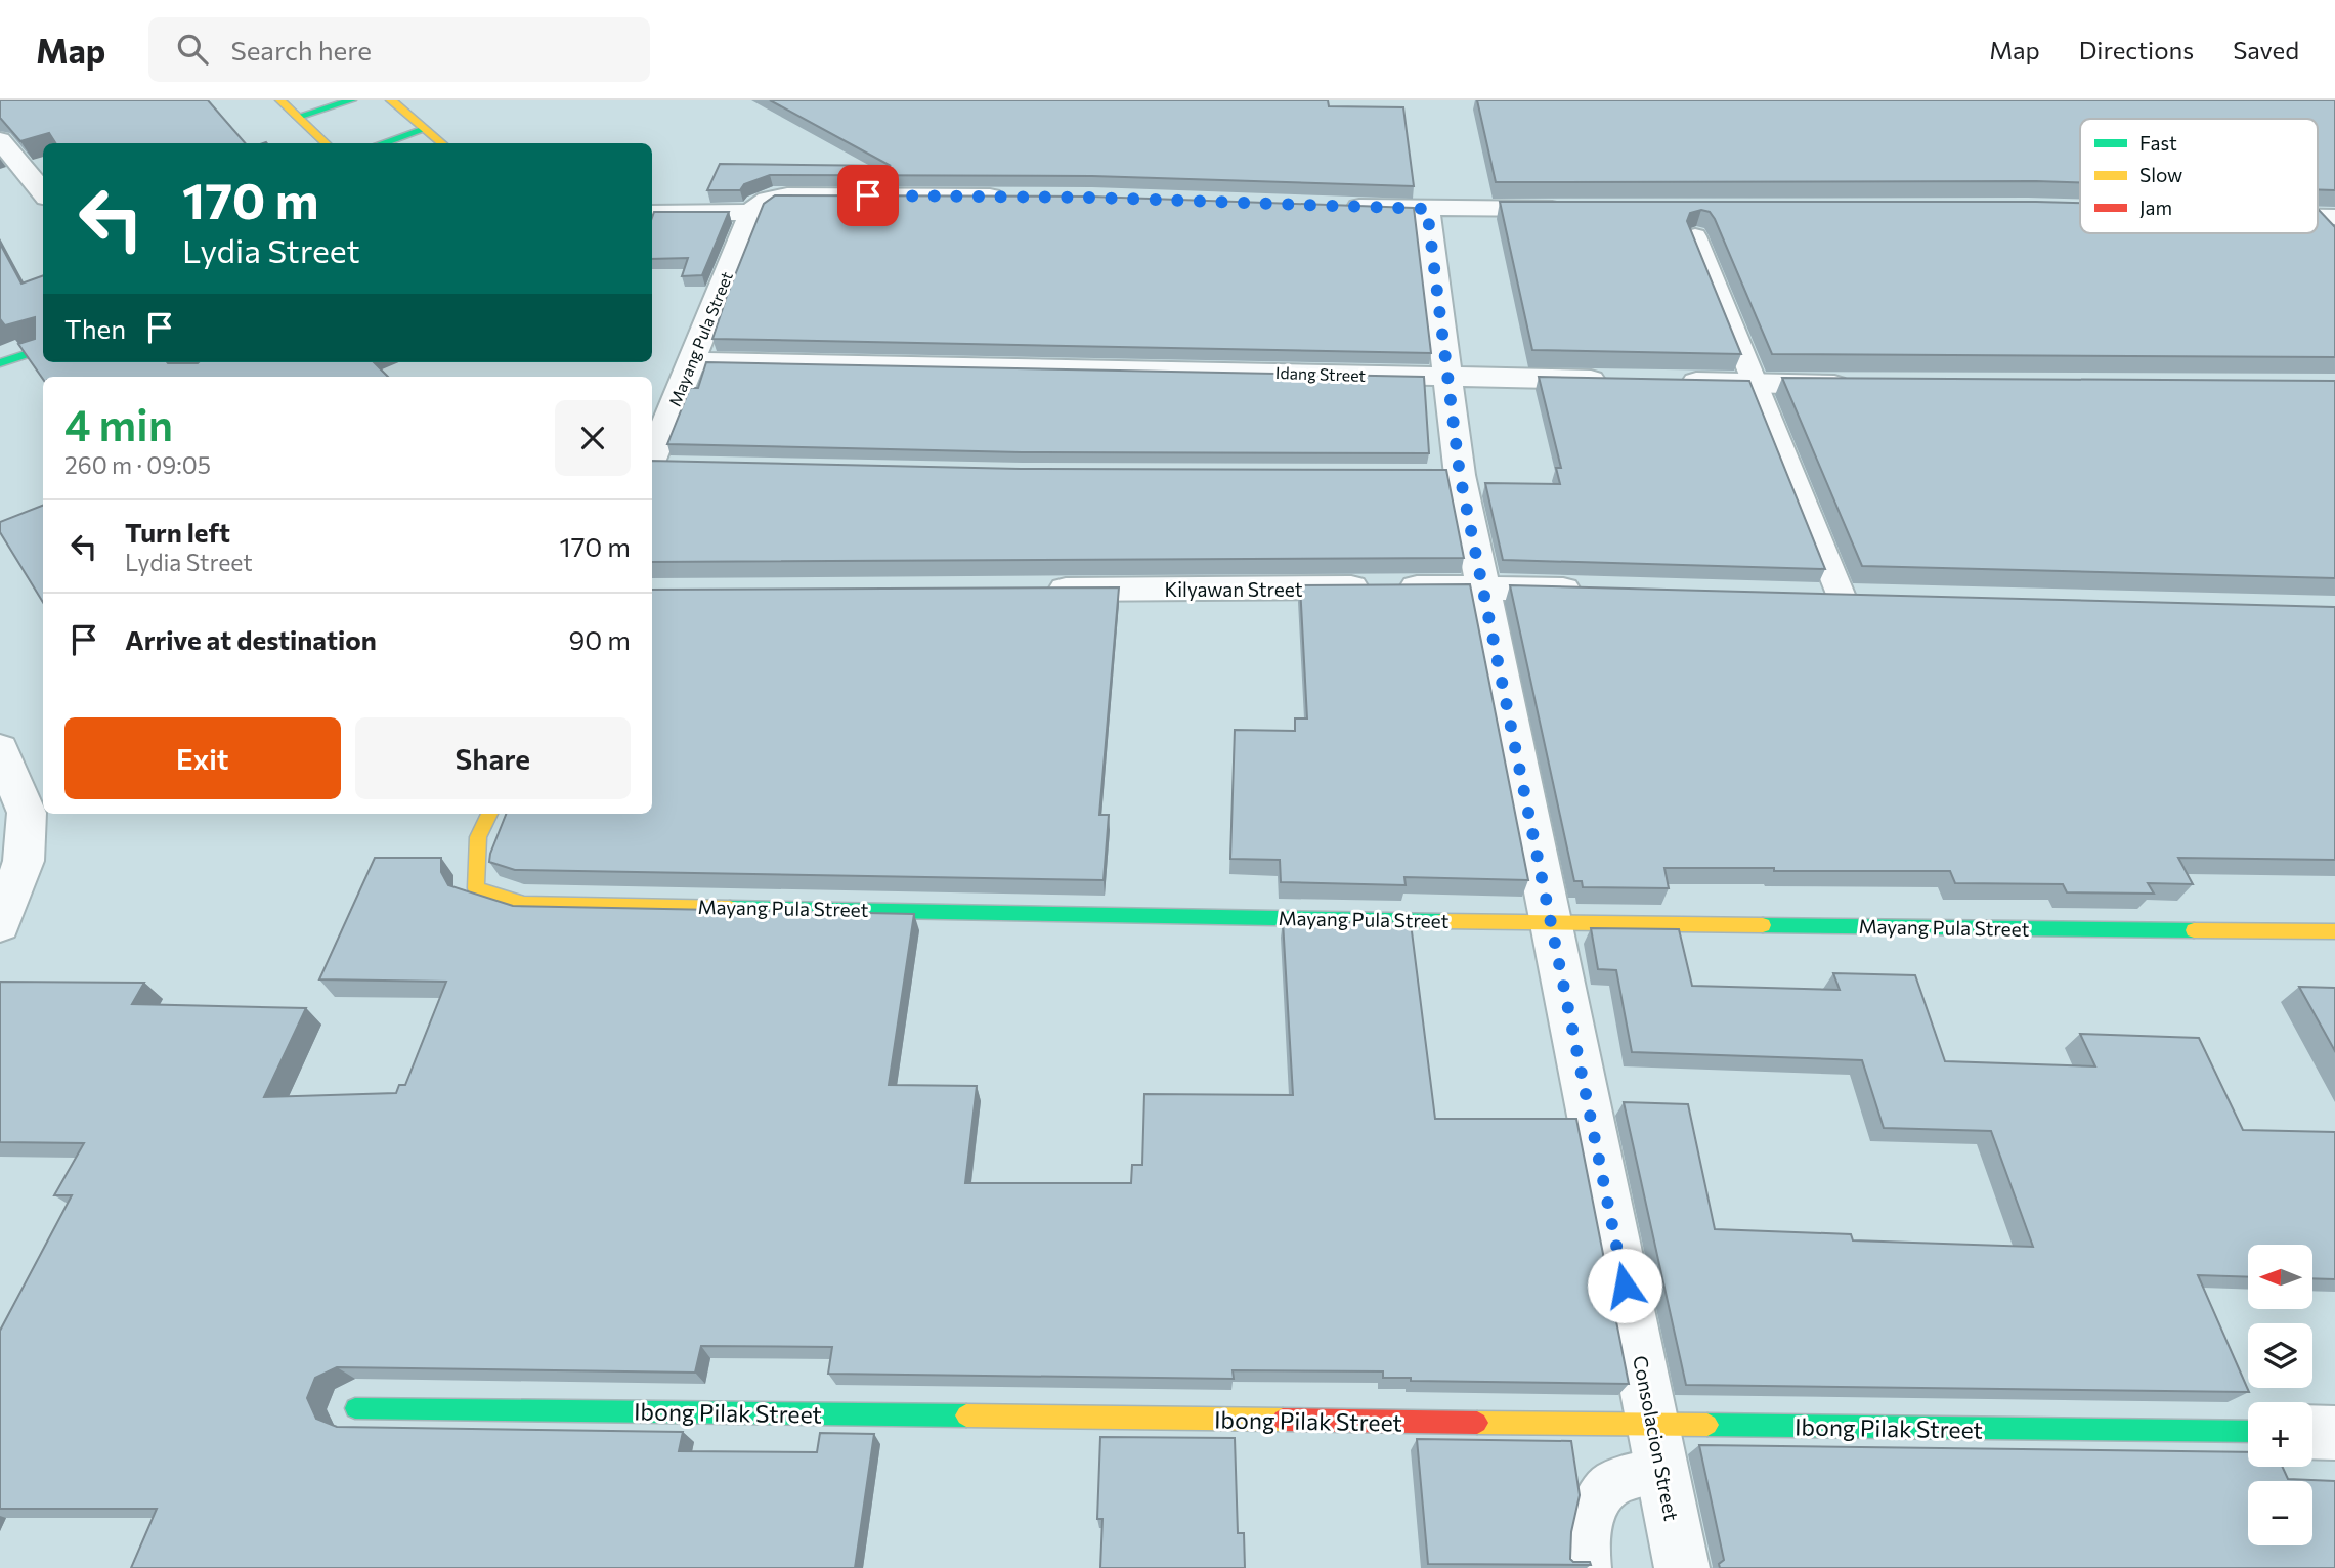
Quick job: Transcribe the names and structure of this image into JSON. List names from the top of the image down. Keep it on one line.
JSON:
{"streets":{"street":["Mayang Pula Street","Idang Street","Kilyawan Street","Ibong Pilak Street","Consolacion Street"]},"crossings":[["Mayang Pula Street","Idang Street"],["Mayang Pula Street","Consolacion Street"],["Idang Street","Consolacion Street"],["Kilyawan Street","Consolacion Street"],["Ibong Pilak Street","Consolacion Street"]],"legend":["Fast","Slow","Jam"],"north":"left","page":{"header":"Map","search":"Search here","nav":["Map","Directions","Saved"],"turn":["170 m","Lydia Street"],"then":"Then","heading":["4 min","260 m · 09:05"],"list":[{"name":"Turn left","note":"Lydia Street","value":"170 m"},{"name":"Arrive at destination","value":"90 m"}],"buttons":["Exit","Share"],"map_buttons":["+","−"]}}
